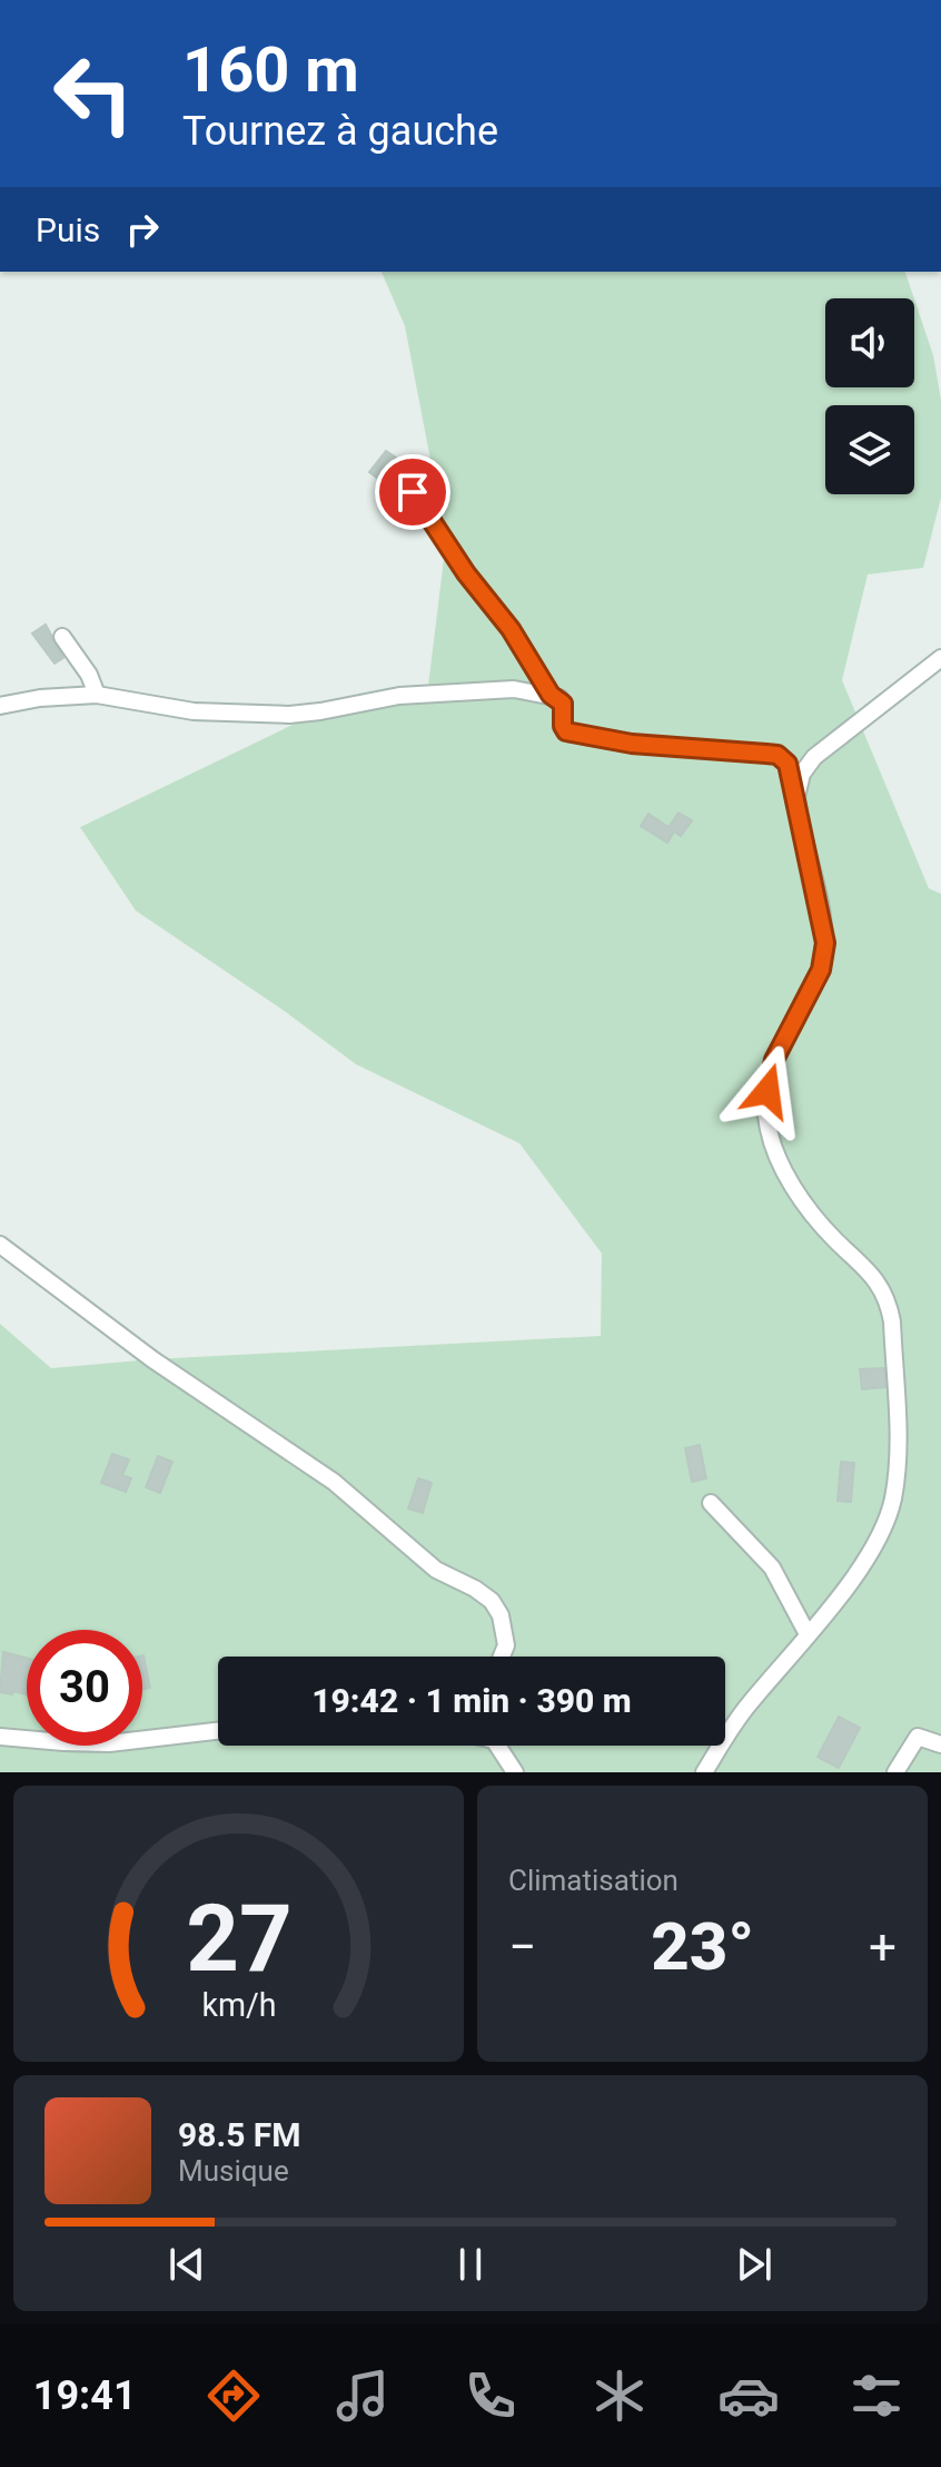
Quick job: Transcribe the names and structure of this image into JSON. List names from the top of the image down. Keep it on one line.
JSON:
{"page":{"turn":["160 m","Tournez à gauche"],"then":"Puis","limit":"30","trip":"19:42 · 1 min · 390 m","tile":"Climatisation","heat":["−","23°","+"],"song":["98.5 FM","Musique"],"tabs":"19:41","gauge":["27","km/h"]}}
